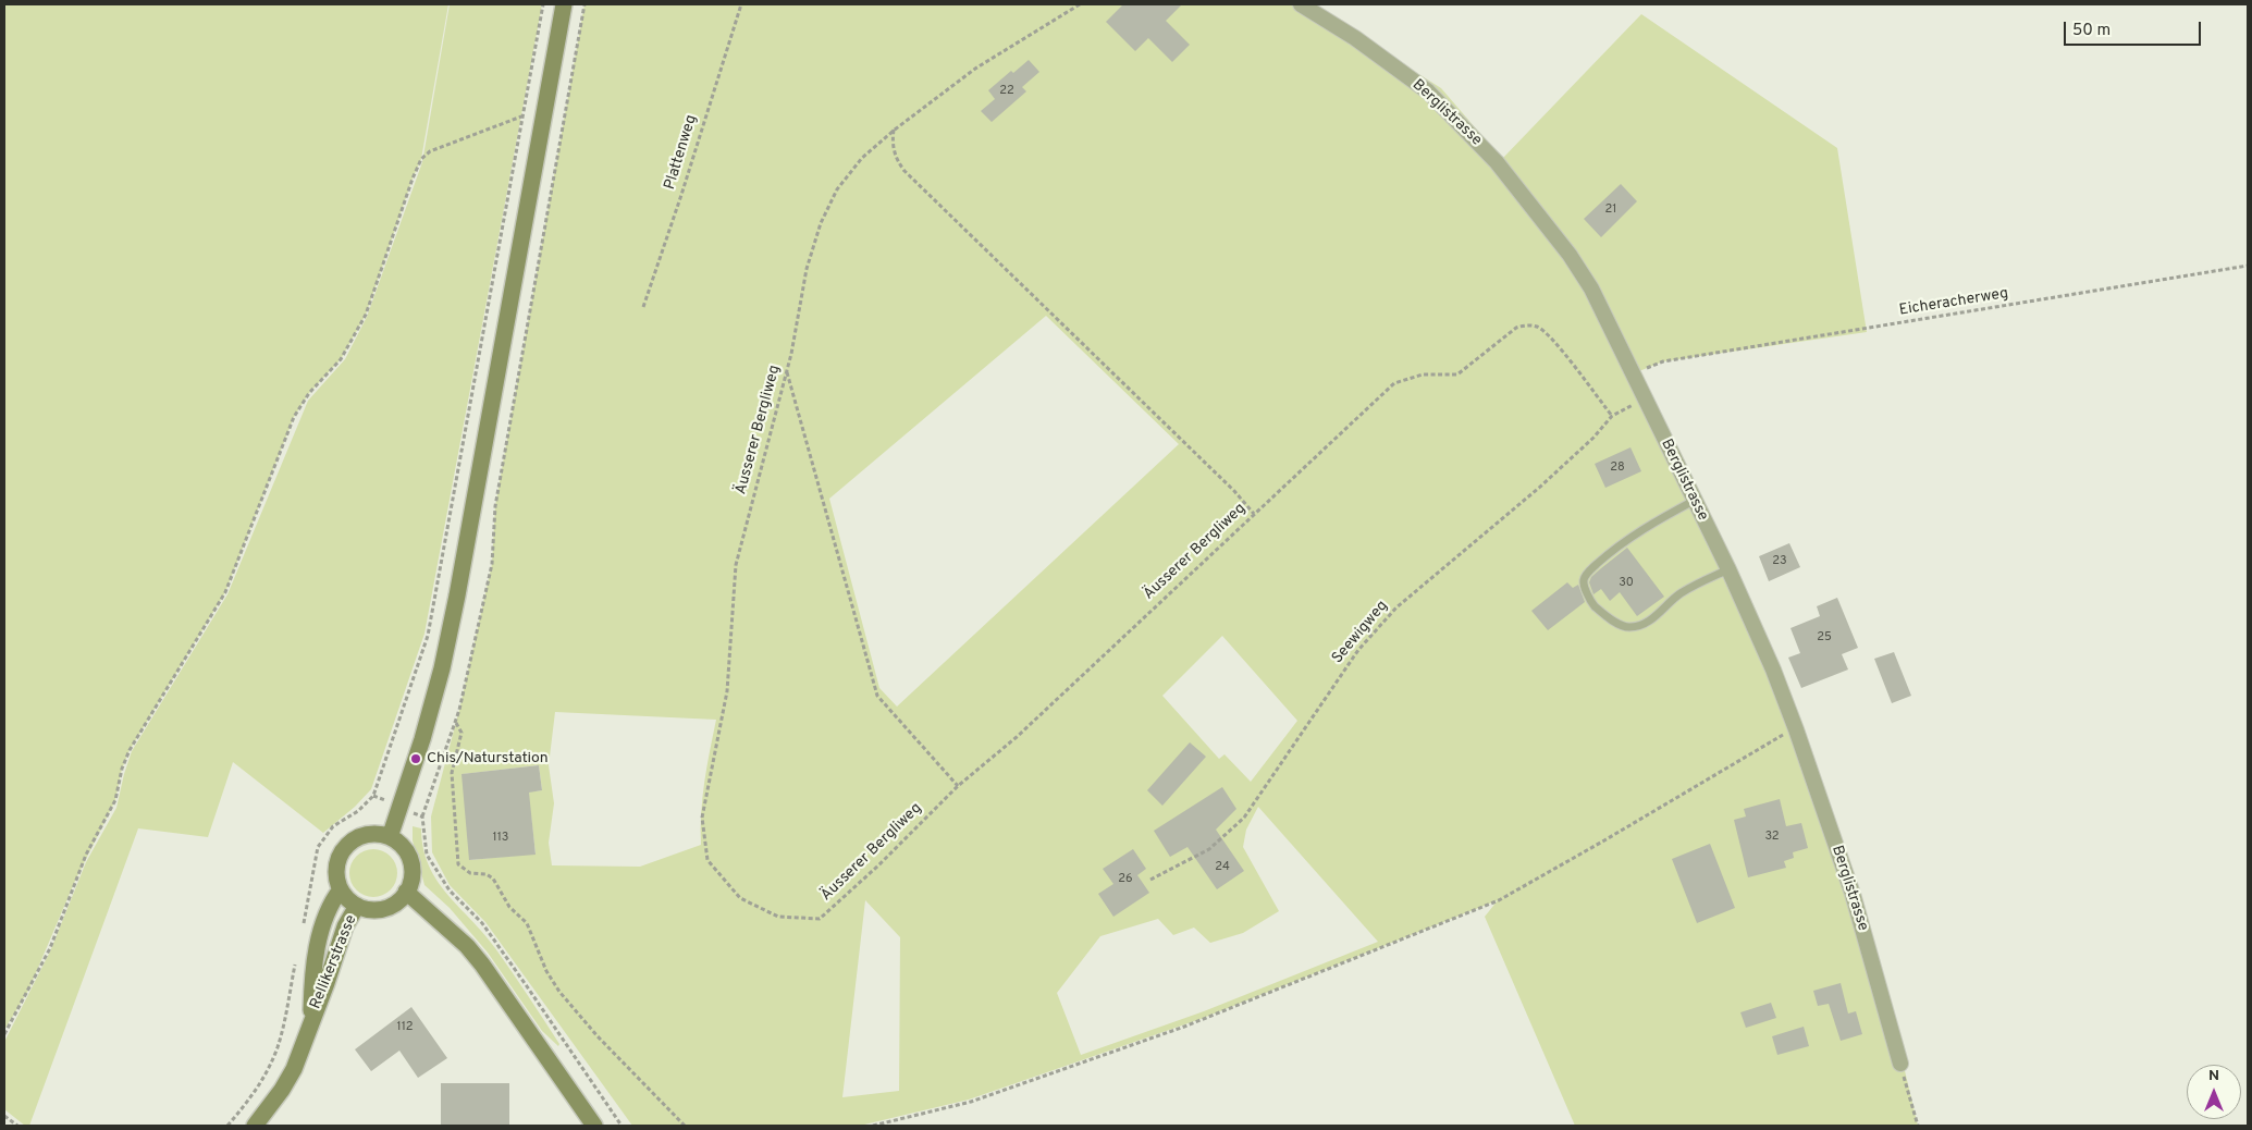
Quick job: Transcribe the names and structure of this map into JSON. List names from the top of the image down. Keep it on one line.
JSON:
{"streets":{"main road":["Rellikerstrasse"],"street":["Berglistrasse"],"path":["Plattenweg","Eicheracherweg","Äusserer Bergliweg","Seewigweg"]},"crossings":[["Äusserer Bergliweg","Seewigweg"]],"places":["Chis/Naturstation"],"house_numbers":["22","21","28","23","30","25","32","113","24","26","112"],"scale_bar":"50 m","north":"top"}
